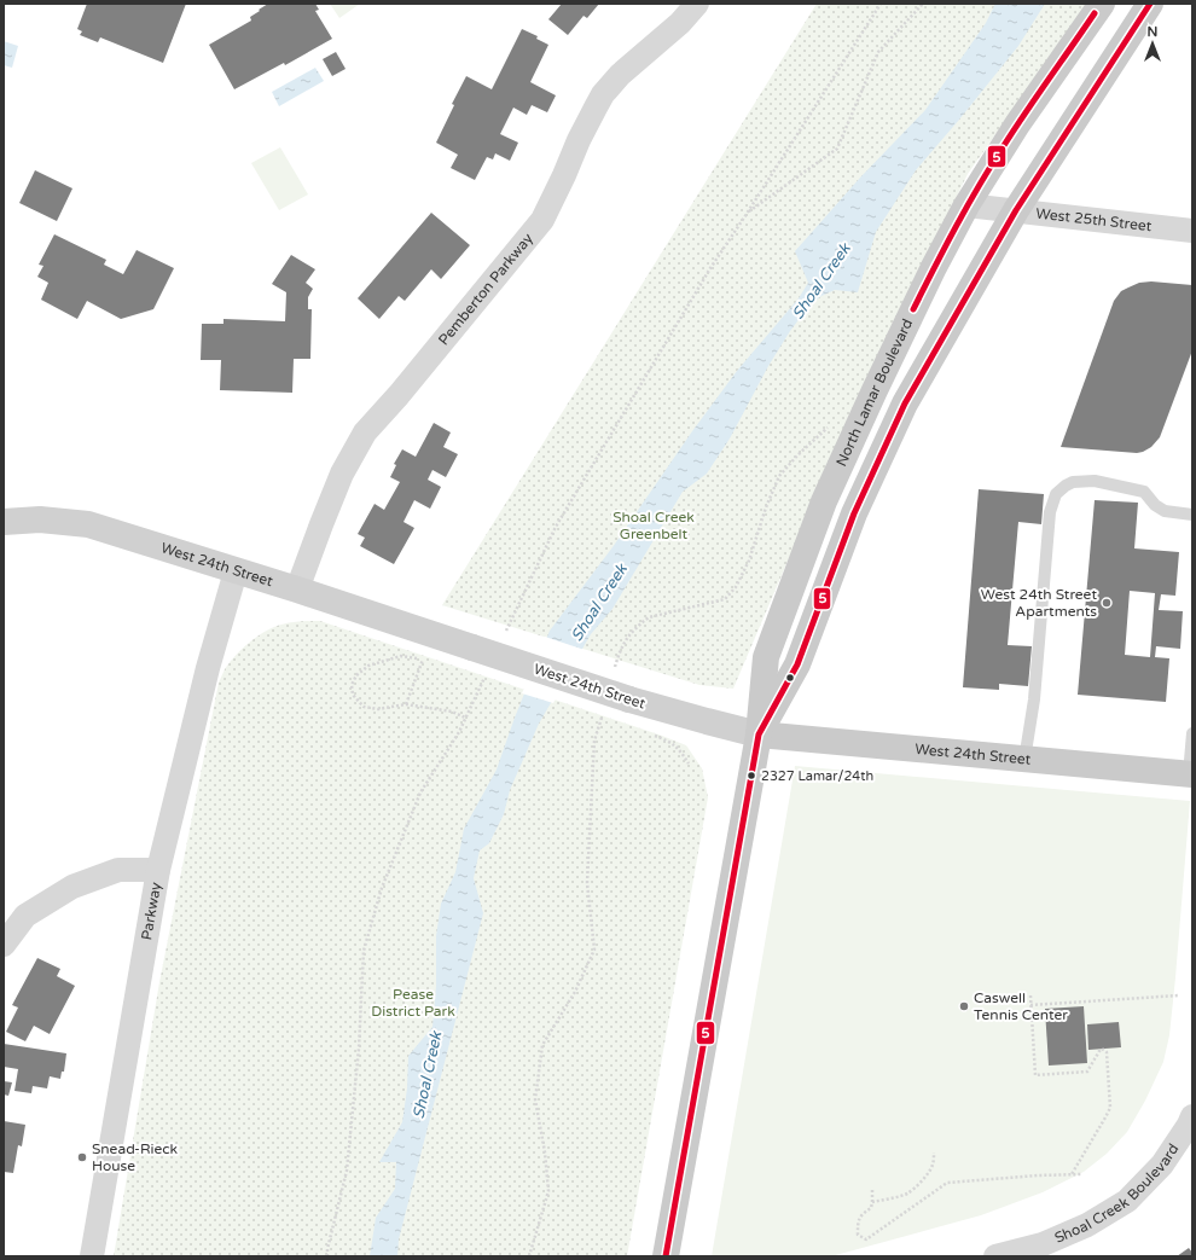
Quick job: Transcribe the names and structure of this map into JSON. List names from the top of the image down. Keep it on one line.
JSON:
{"streets":{"main road":["North Lamar Boulevard","West 24th Street"],"street":["West 25th Street","Pemberton Parkway","Parkway","Shoal Creek Boulevard"]},"crossings":[["West 25th Street","North Lamar Boulevard"],["Pemberton Parkway","West 24th Street"],["North Lamar Boulevard","West 24th Street"],["West 24th Street","Parkway"]],"water":["Shoal Creek"],"parks":["Shoal Creek Greenbelt","Pease District Park"],"places":["West 24th Street Apartments","2327 Lamar/24th","Caswell Tennis Center","Snead-Rieck House"],"lines":["transit line 5"],"north":"top"}
